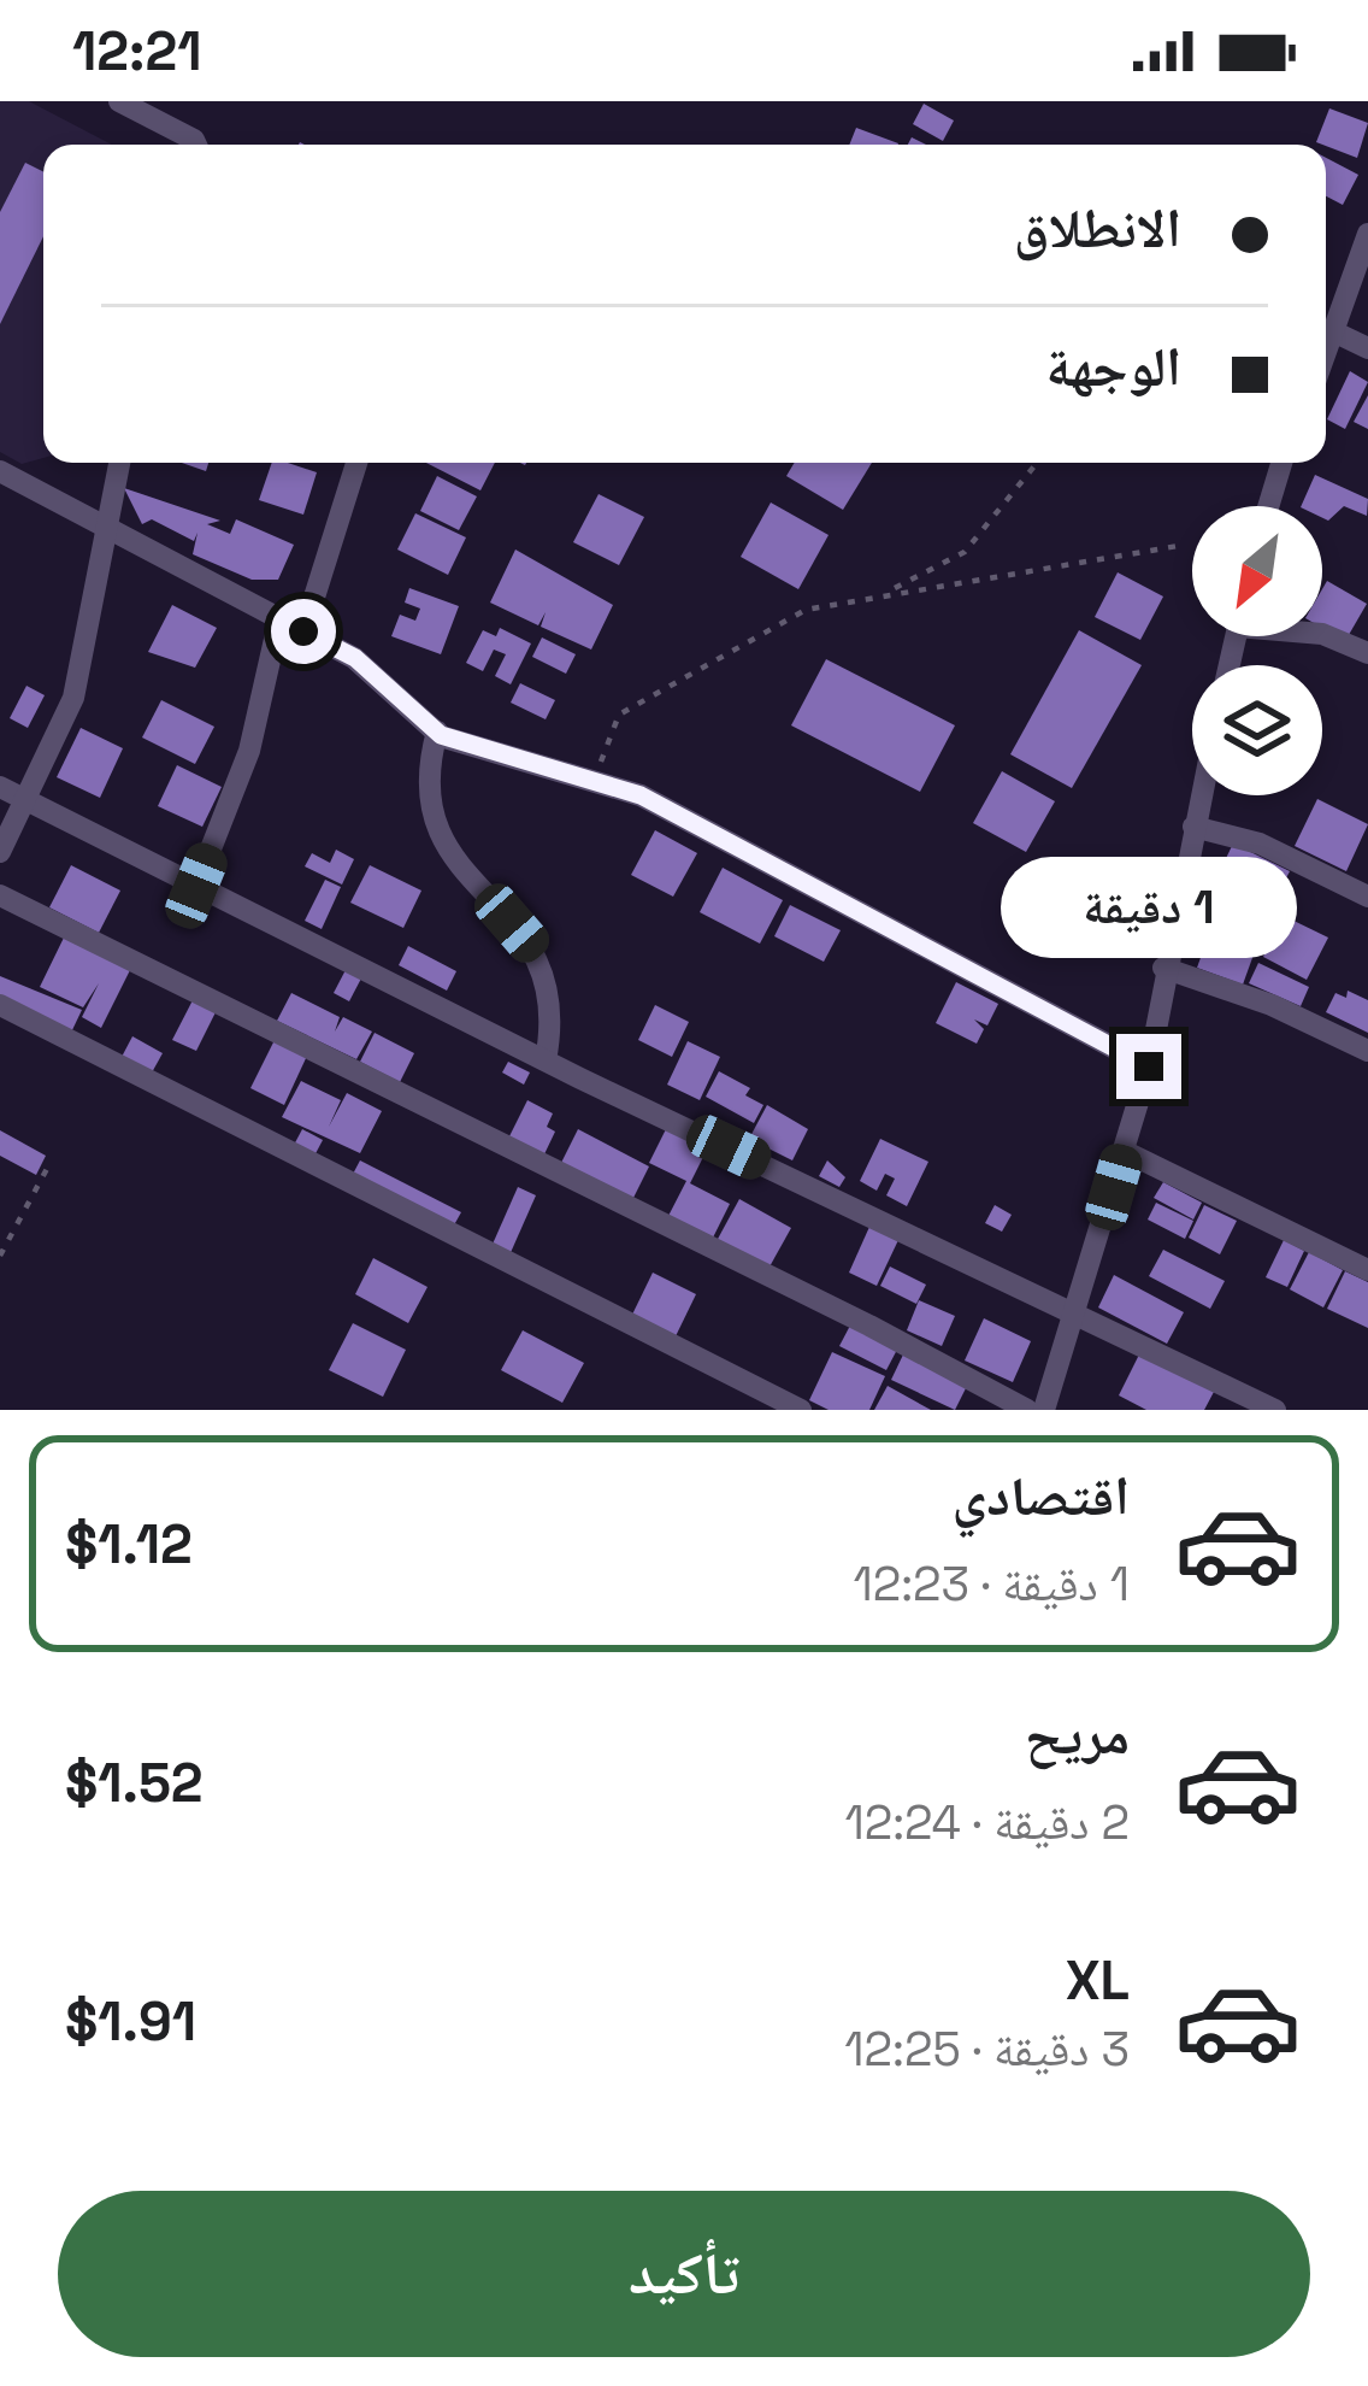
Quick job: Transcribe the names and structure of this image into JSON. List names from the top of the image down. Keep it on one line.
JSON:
{"north":"bottom left","page":{"status":"12:21","banner":["الانطلاق","الوجهة"],"bubble":"1 دقيقة","list":[{"name":"اقتصادي","note":"1 دقيقة · 12:23","value":"$1.12"},{"name":"مريح","note":"2 دقيقة · 12:24","value":"$1.52"},{"name":"XL","note":"3 دقيقة · 12:25","value":"$1.91"}],"buttons":"تأكيد"}}
